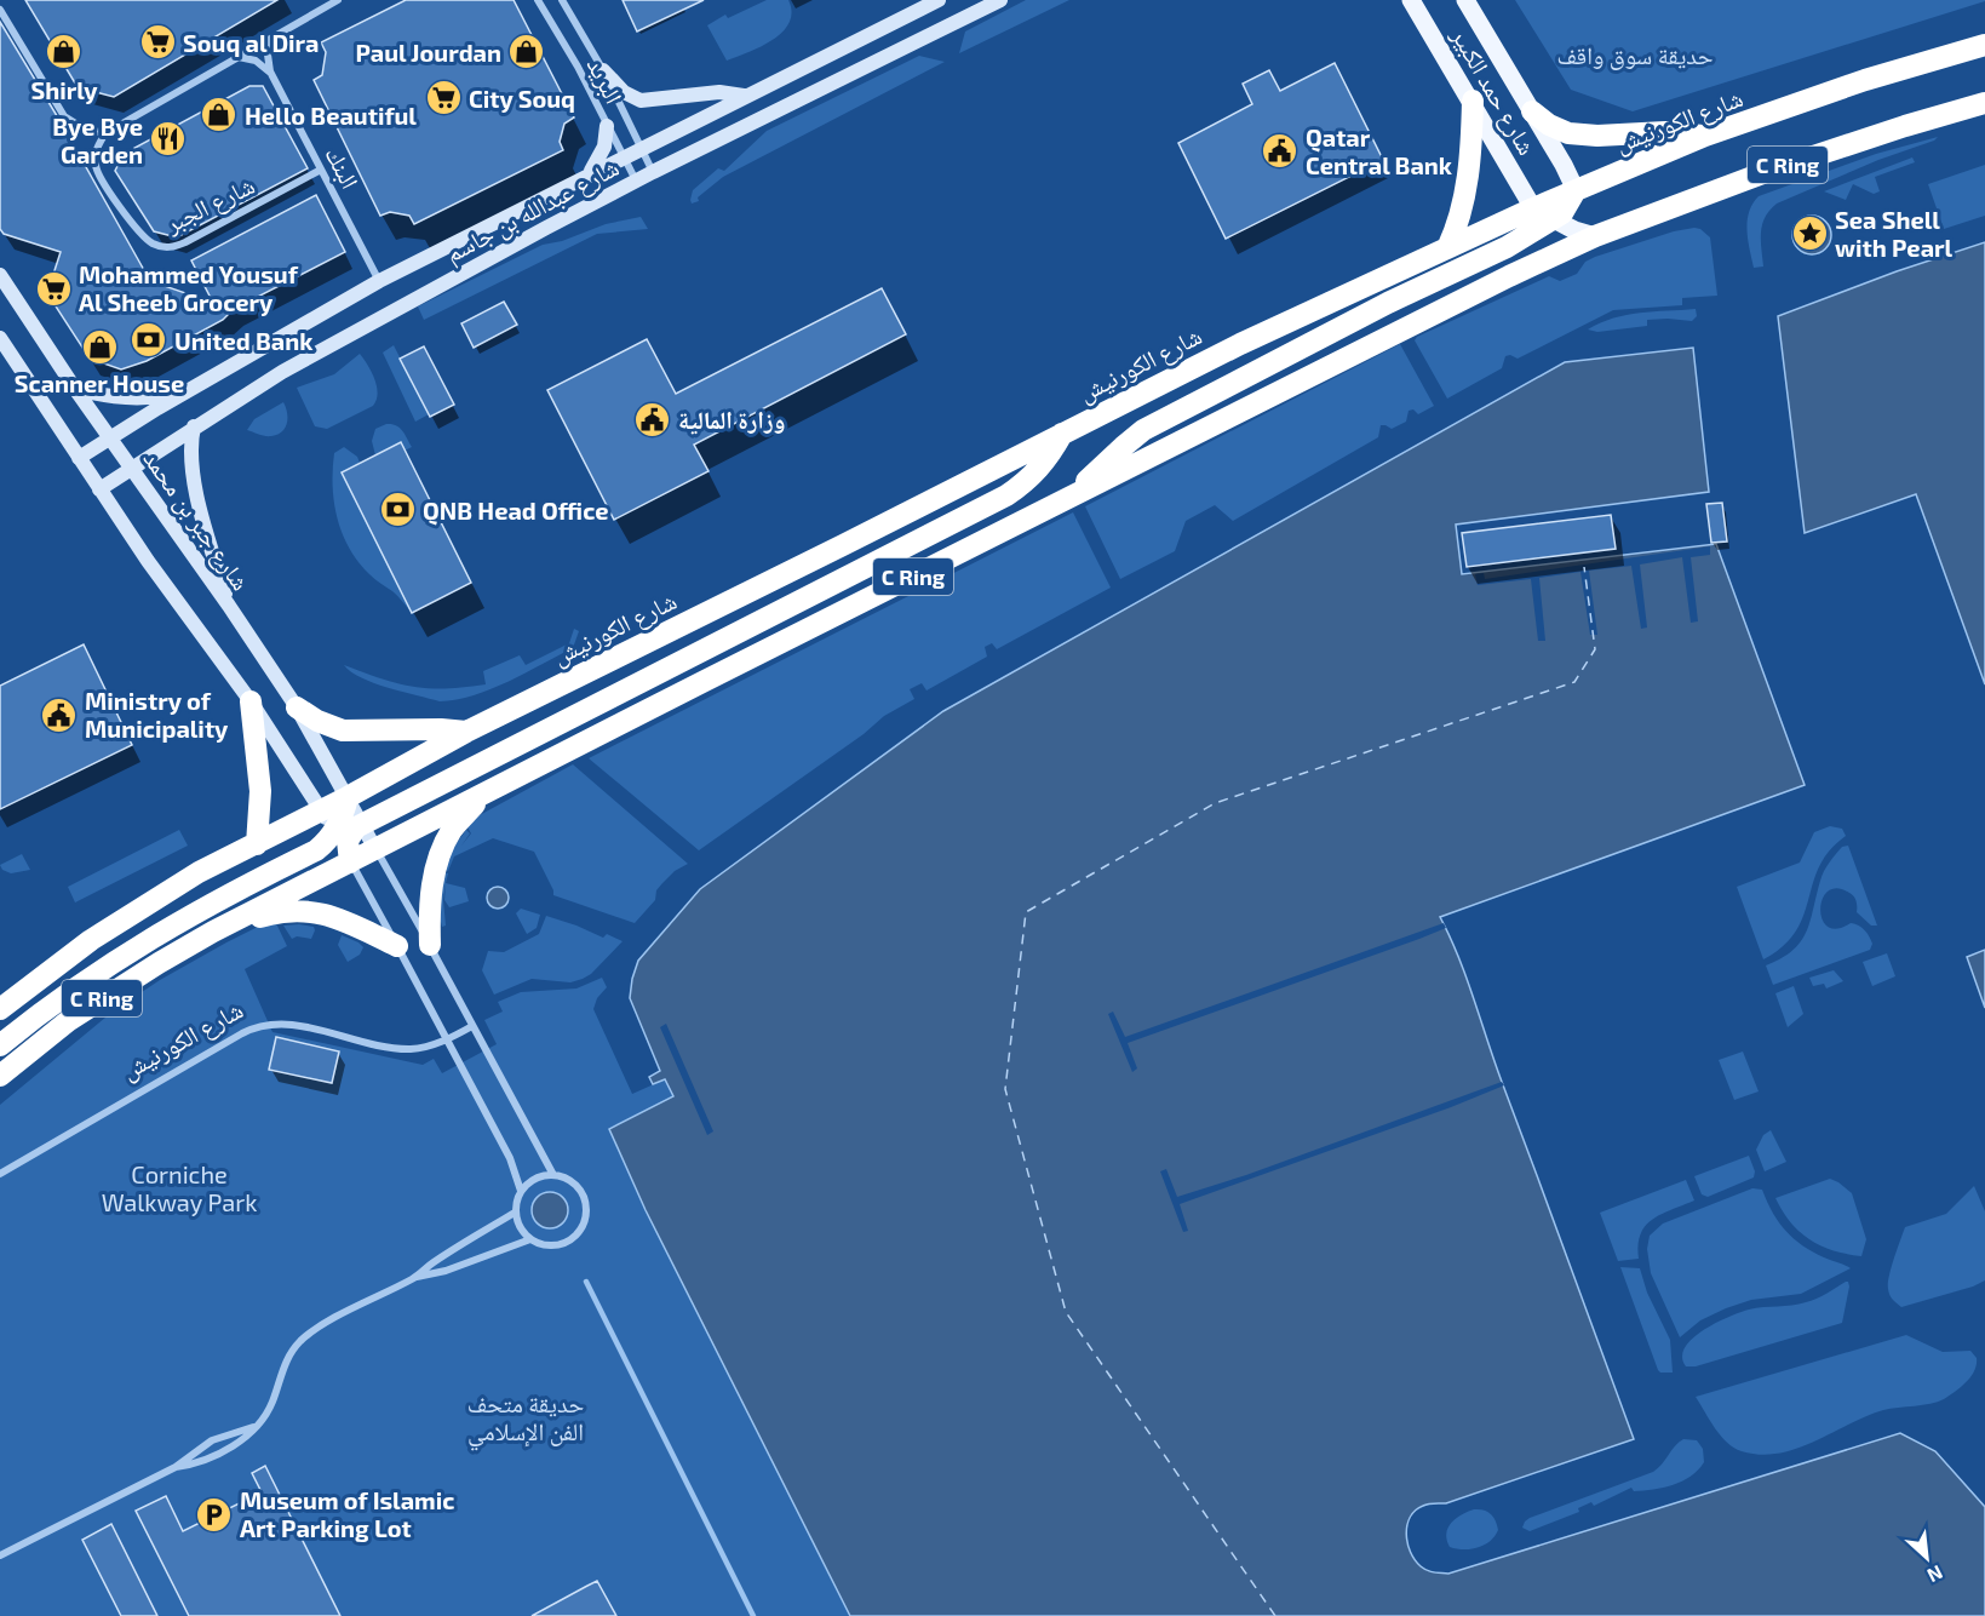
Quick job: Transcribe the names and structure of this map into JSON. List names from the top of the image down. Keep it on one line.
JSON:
{"streets":{"highway":["شارع الكورنيش","C Ring"],"main road":["شارع حمد الكبير"],"street":["البريد","البنك","شارع الجبر","شارع عبدالله بن جاسم","شارع جبر بن محمد"]},"crossings":[["البريد","شارع عبدالله بن جاسم"],["شارع حمد الكبير","شارع الكورنيش"],["شارع الكورنيش","شارع جبر بن محمد"],["البنك","شارع الجبر"],["البنك","شارع عبدالله بن جاسم"],["شارع عبدالله بن جاسم","شارع جبر بن محمد"]],"parks":["حديقة سوق واقف","Corniche Walkway Park","حديقة متحف الفن الإسلامي"],"places":{"supermarket":["Souq al Dira","City Souq","Mohammed Yousuf Al Sheeb Grocery"],"shop":["Shirly","Paul Jourdan","Hello Beautiful","Scanner House"],"restaurant":["Bye Bye Garden"],"public building":["Qatar Central Bank","وزارة المالية","Ministry of Municipality"],"place":["Sea Shell with Pearl"],"bank":["United Bank","QNB Head Office"],"parking":["Museum of Islamic Art Parking Lot"]},"north":"bottom right"}
